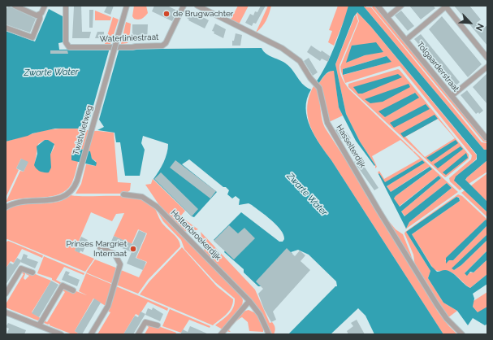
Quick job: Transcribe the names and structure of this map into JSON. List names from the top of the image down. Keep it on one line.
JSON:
{"streets":{"street":["Waterliniestraat","Tolgaarderstraat","Twistvlietweg","Hasselterdijk","Holtenbroekerdijk"]},"water":["Zwarte Water"],"places":["de Brugwachter","Prinses Margriet Internaat"],"north":"bottom right"}
